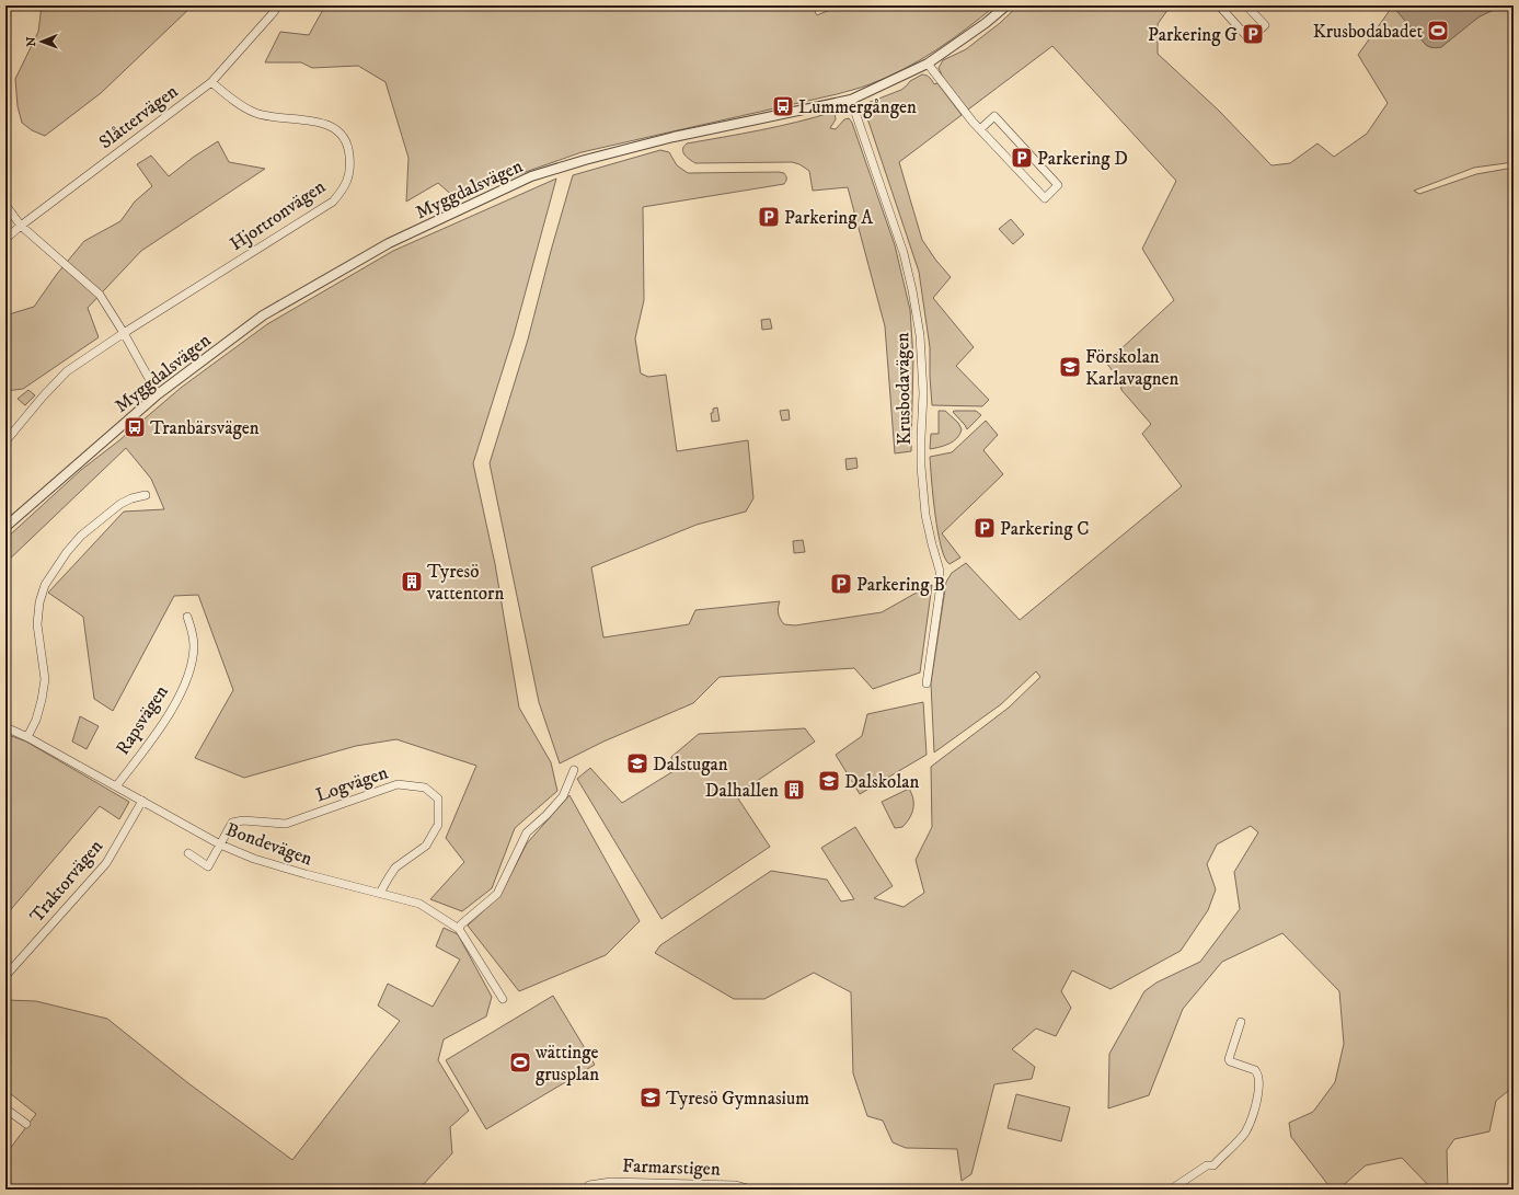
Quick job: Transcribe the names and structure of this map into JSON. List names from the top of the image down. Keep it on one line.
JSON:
{"streets":{"street":["Slåttervägen","Myggdalsvägen","Hjortronvägen","Krusbodavägen","Rapsvägen","Logvägen","Bondevägen","Traktorvägen","Farmarstigen"]},"crossings":[["Slåttervägen","Hjortronvägen"],["Myggdalsvägen","Krusbodavägen"],["Rapsvägen","Bondevägen"],["Logvägen","Bondevägen"],["Bondevägen","Traktorvägen"]],"places":{"sports":["Krusbodabadet","wättinge grusplan"],"parking":["Parkering G","Parkering D","Parkering A","Parkering C","Parkering B"],"bus stop":["Lummergången","Tranbärsvägen"],"school or university":["Förskolan Karlavagnen","Dalstugan","Dalskolan","Tyresö Gymnasium"],"building":["Tyresö vattentorn","Dalhallen"]},"north":"left"}
